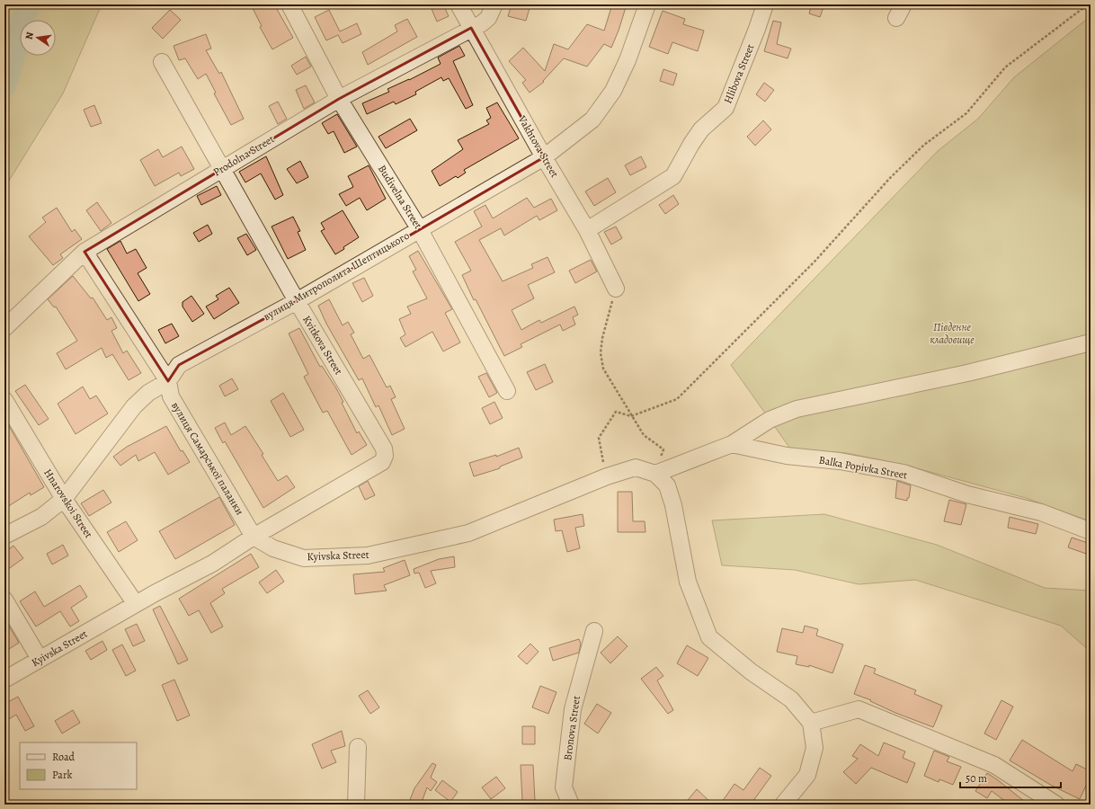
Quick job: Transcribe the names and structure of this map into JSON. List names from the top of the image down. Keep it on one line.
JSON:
{"streets":{"street":["Hlibova Street","Vakhtova Street","Prodolna Street","Budivelna Street","вулиця Митрополита Шептицького","Kvitkova Street","вулиця Самарської паланки","Balka Popivka Street","Hnarovskoi Street","Kyivska Street","Bronova Street"]},"crossings":[["Hlibova Street","Vakhtova Street"],["Vakhtova Street","Prodolna Street"],["Vakhtova Street","вулиця Митрополита Шептицького"],["Prodolna Street","Budivelna Street"],["Prodolna Street","Kvitkova Street"],["Prodolna Street","вулиця Самарської паланки"],["Budivelna Street","вулиця Митрополита Шептицького"],["вулиця Митрополита Шептицького","Kvitkova Street"],["вулиця Митрополита Шептицького","вулиця Самарської паланки"],["вулиця Митрополита Шептицького","Hnarovskoi Street"],["Kvitkova Street","вулиця Самарської паланки"],["Kvitkova Street","Kyivska Street"],["вулиця Самарської паланки","Kyivska Street"],["Hnarovskoi Street","Kyivska Street"]],"parks":["Південне кладовище"],"legend":["Road","Park"],"scale_bar":"50 m","north":"left"}
